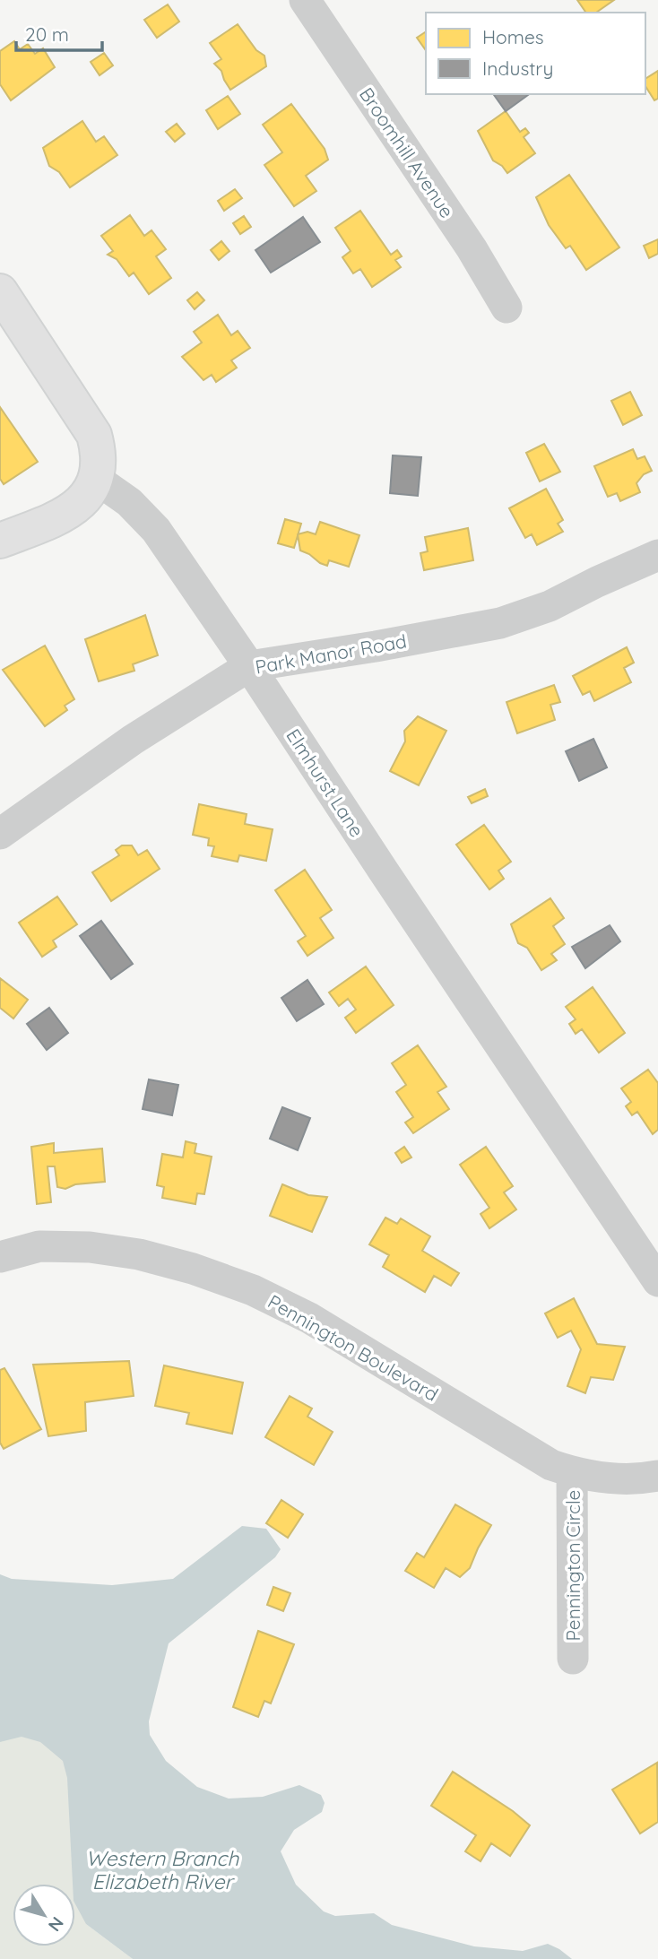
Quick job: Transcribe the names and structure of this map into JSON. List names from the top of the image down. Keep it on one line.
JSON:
{"streets":{"street":["Broomhill Avenue","Park Manor Road","Elmhurst Lane","Pennington Boulevard","Pennington Circle"]},"crossings":[["Park Manor Road","Elmhurst Lane"],["Pennington Boulevard","Pennington Circle"]],"water":["Western Branch Elizabeth River"],"legend":["Homes","Industry"],"scale_bar":"20 m","north":"bottom right"}
